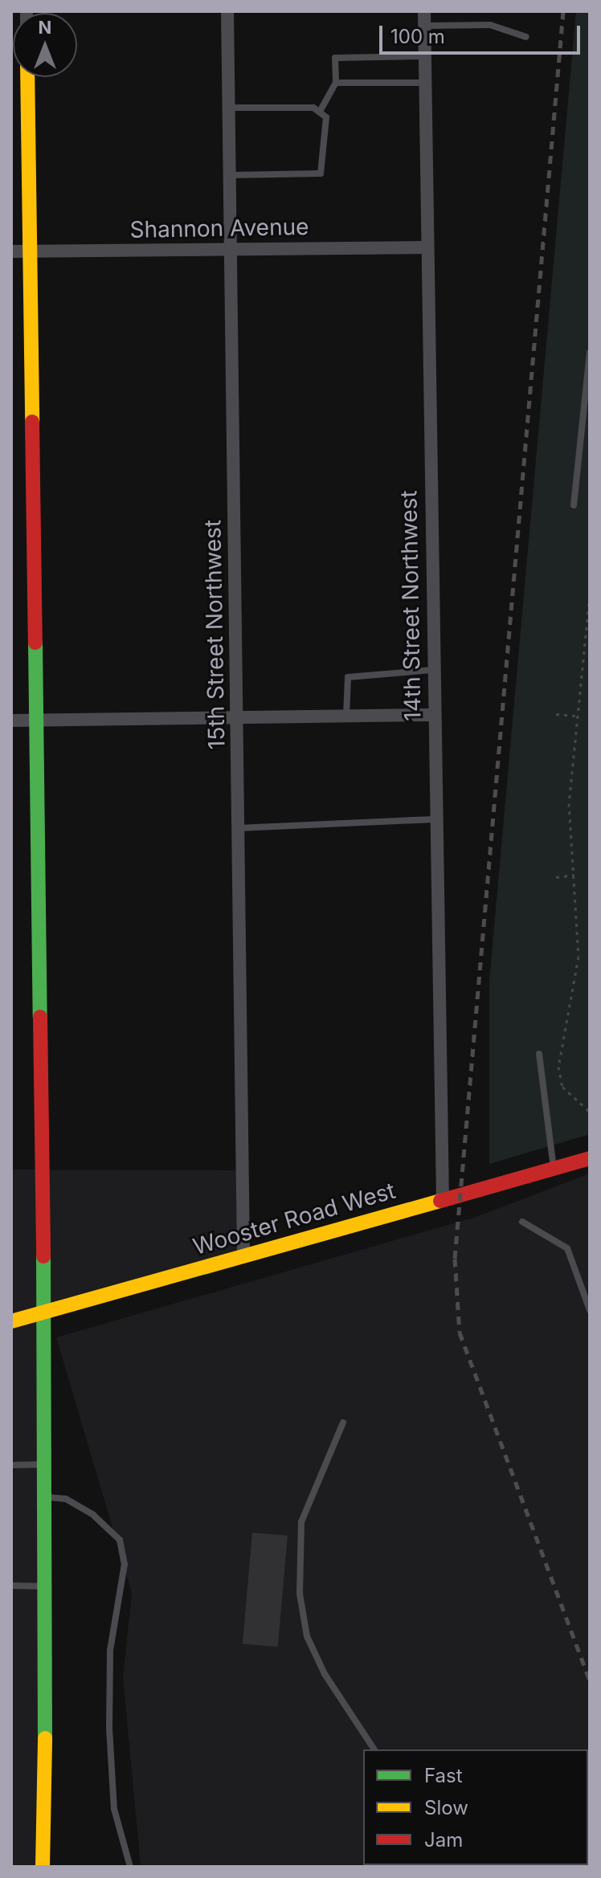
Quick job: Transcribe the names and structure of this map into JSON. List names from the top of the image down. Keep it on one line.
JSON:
{"streets":{"street":["Shannon Avenue","14th Street Northwest","15th Street Northwest","Wooster Road West"]},"crossings":[["Shannon Avenue","14th Street Northwest"],["Shannon Avenue","15th Street Northwest"],["14th Street Northwest","Wooster Road West"],["15th Street Northwest","Wooster Road West"]],"legend":["Fast","Slow","Jam"],"scale_bar":"100 m","north":"top"}
